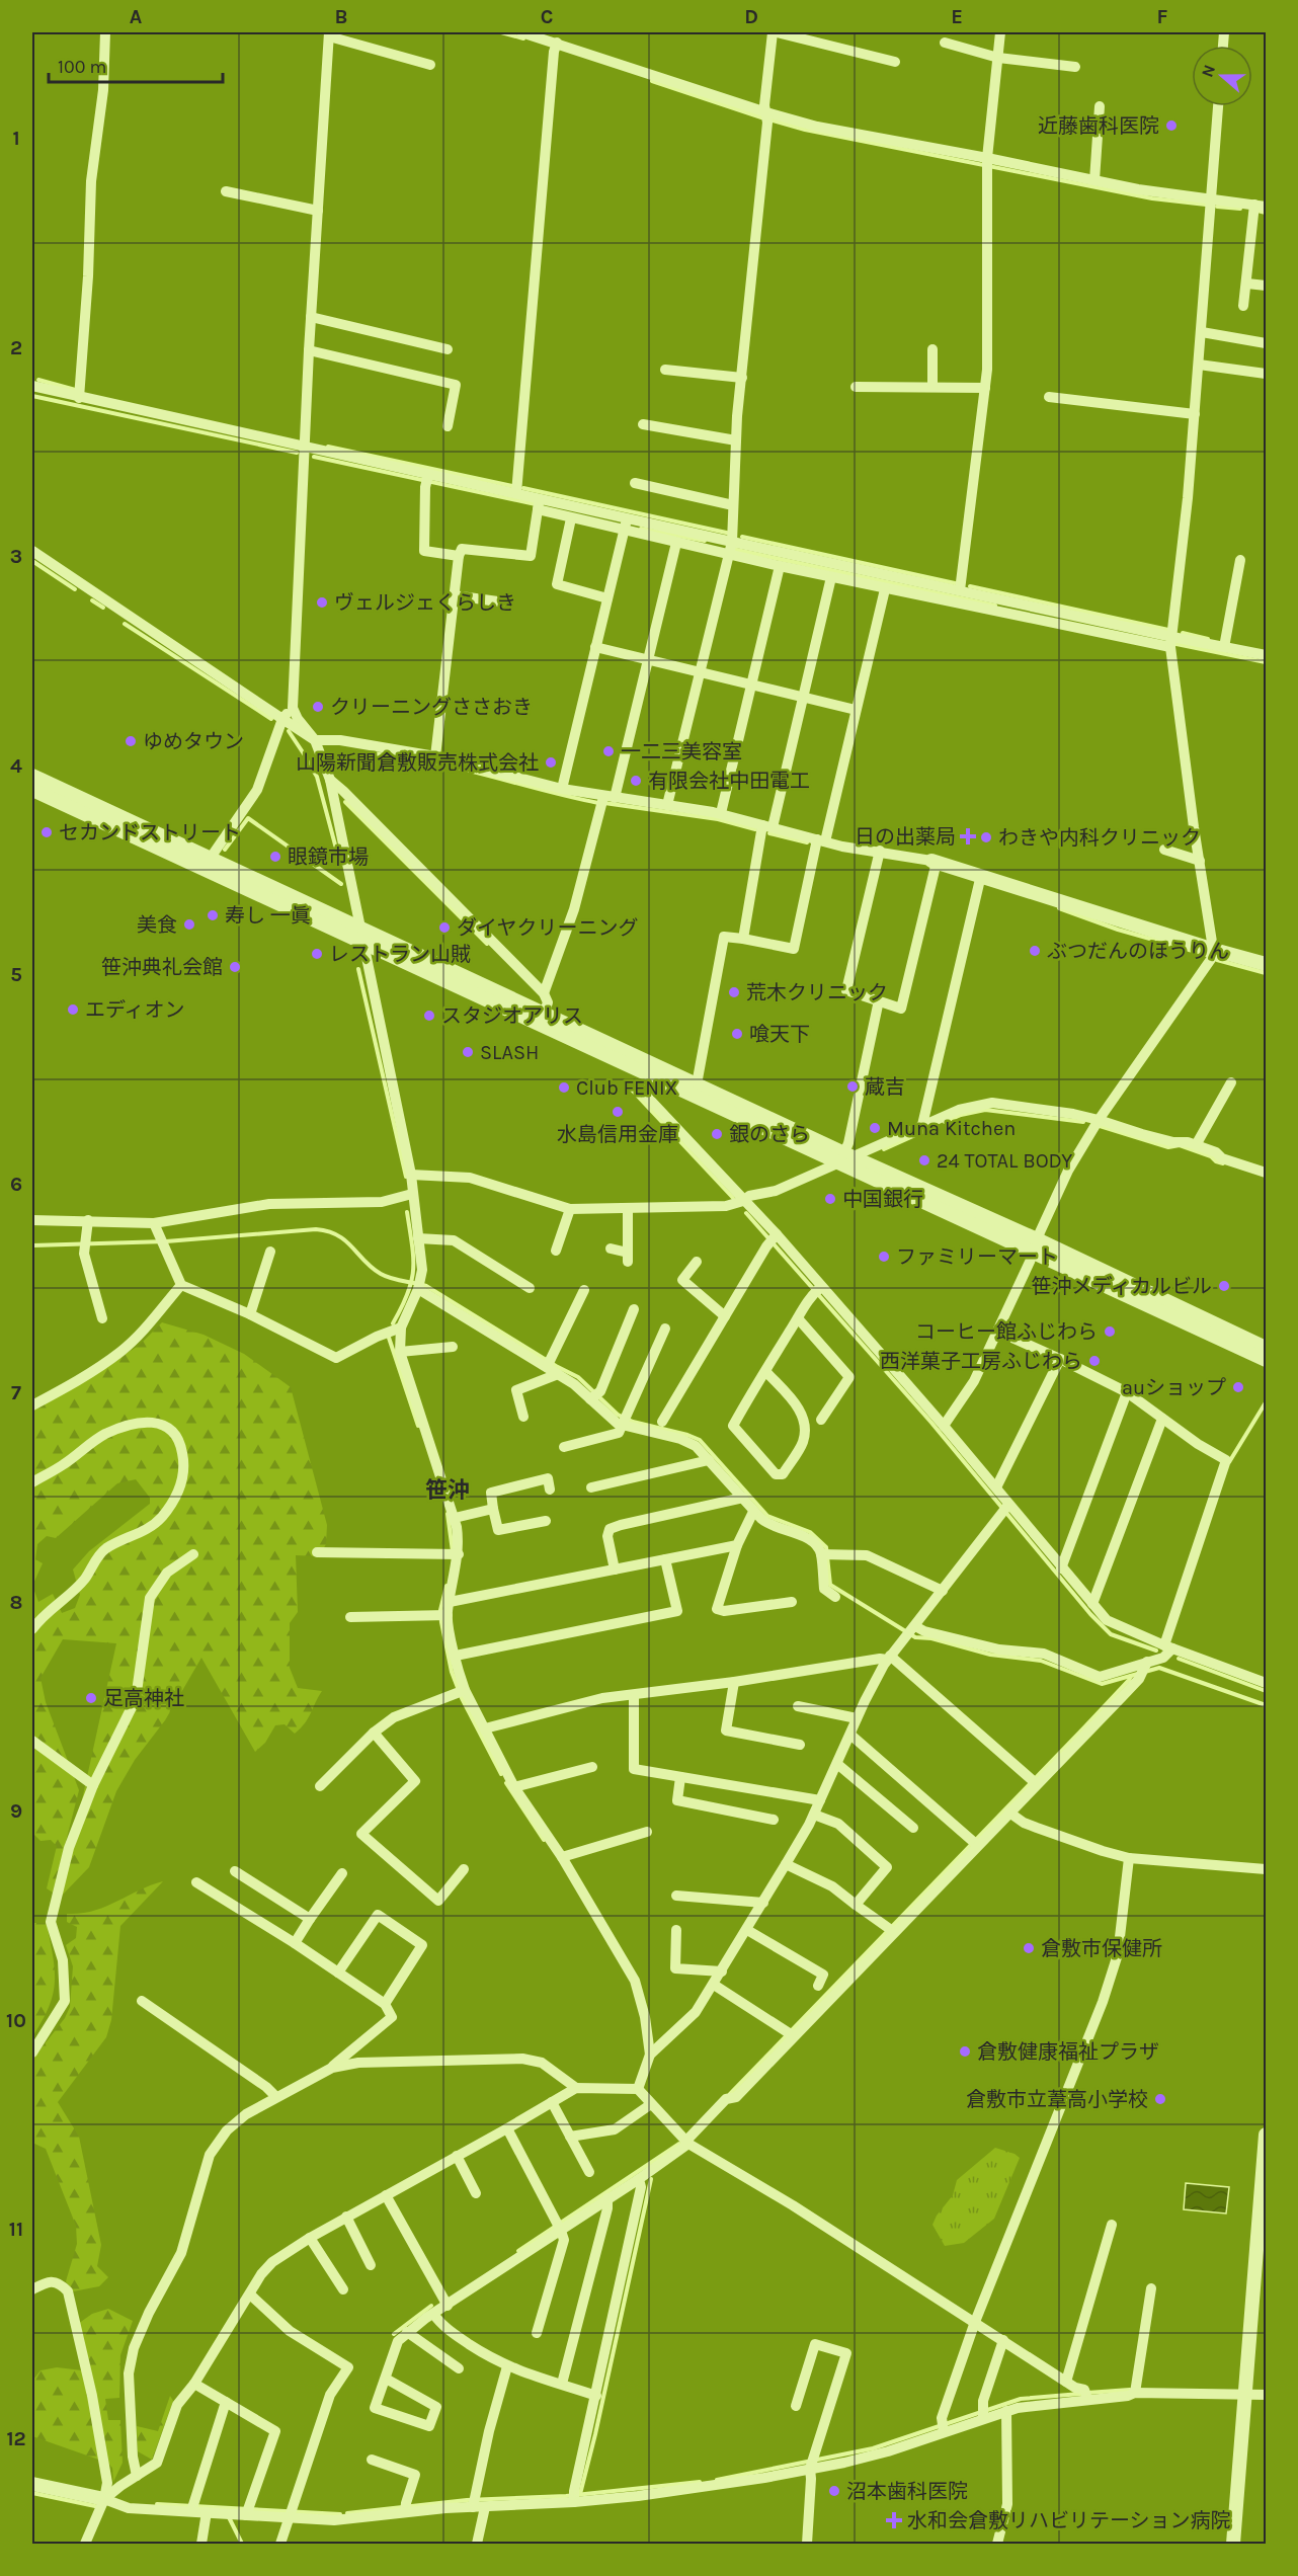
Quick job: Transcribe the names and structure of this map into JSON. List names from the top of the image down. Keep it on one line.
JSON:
{"districts":["笹沖"],"places":{"other":["近藤歯科医院","ヴェルジェくらしき","クリーニングささおき","ゆめタウン","一二三美容室","山陽新聞倉敷販売株式会社","有限会社中田電工","セカンドストリート","わきや内科クリニック","眼鏡市場","寿し 一眞","美食","ダイヤクリーニング","ぶつだんのほうりん","レストラン山賊","笹沖典礼会館","荒木クリニック","エディオン","スタジオアリス","喰天下","SLASH","蔵吉","Club FENIX","水島信用金庫","Muna Kitchen","銀のさら","24 TOTAL BODY","中国銀行","ファミリーマート","笹沖メディカルビル","コーヒー館ふじわら","西洋菓子工房ふじわら","auショップ","足高神社","倉敷市保健所","倉敷健康福祉プラザ","倉敷市立葦高小学校","沼本歯科医院"],"health":["日の出薬局","水和会倉敷リハビリテーション病院"]},"scale_bar":"100 m","north":"left","grid":{"columns":["A","B","C","D","E","F"],"rows":["1","2","3","4","5","6","7","8","9","10","11","12"]}}
